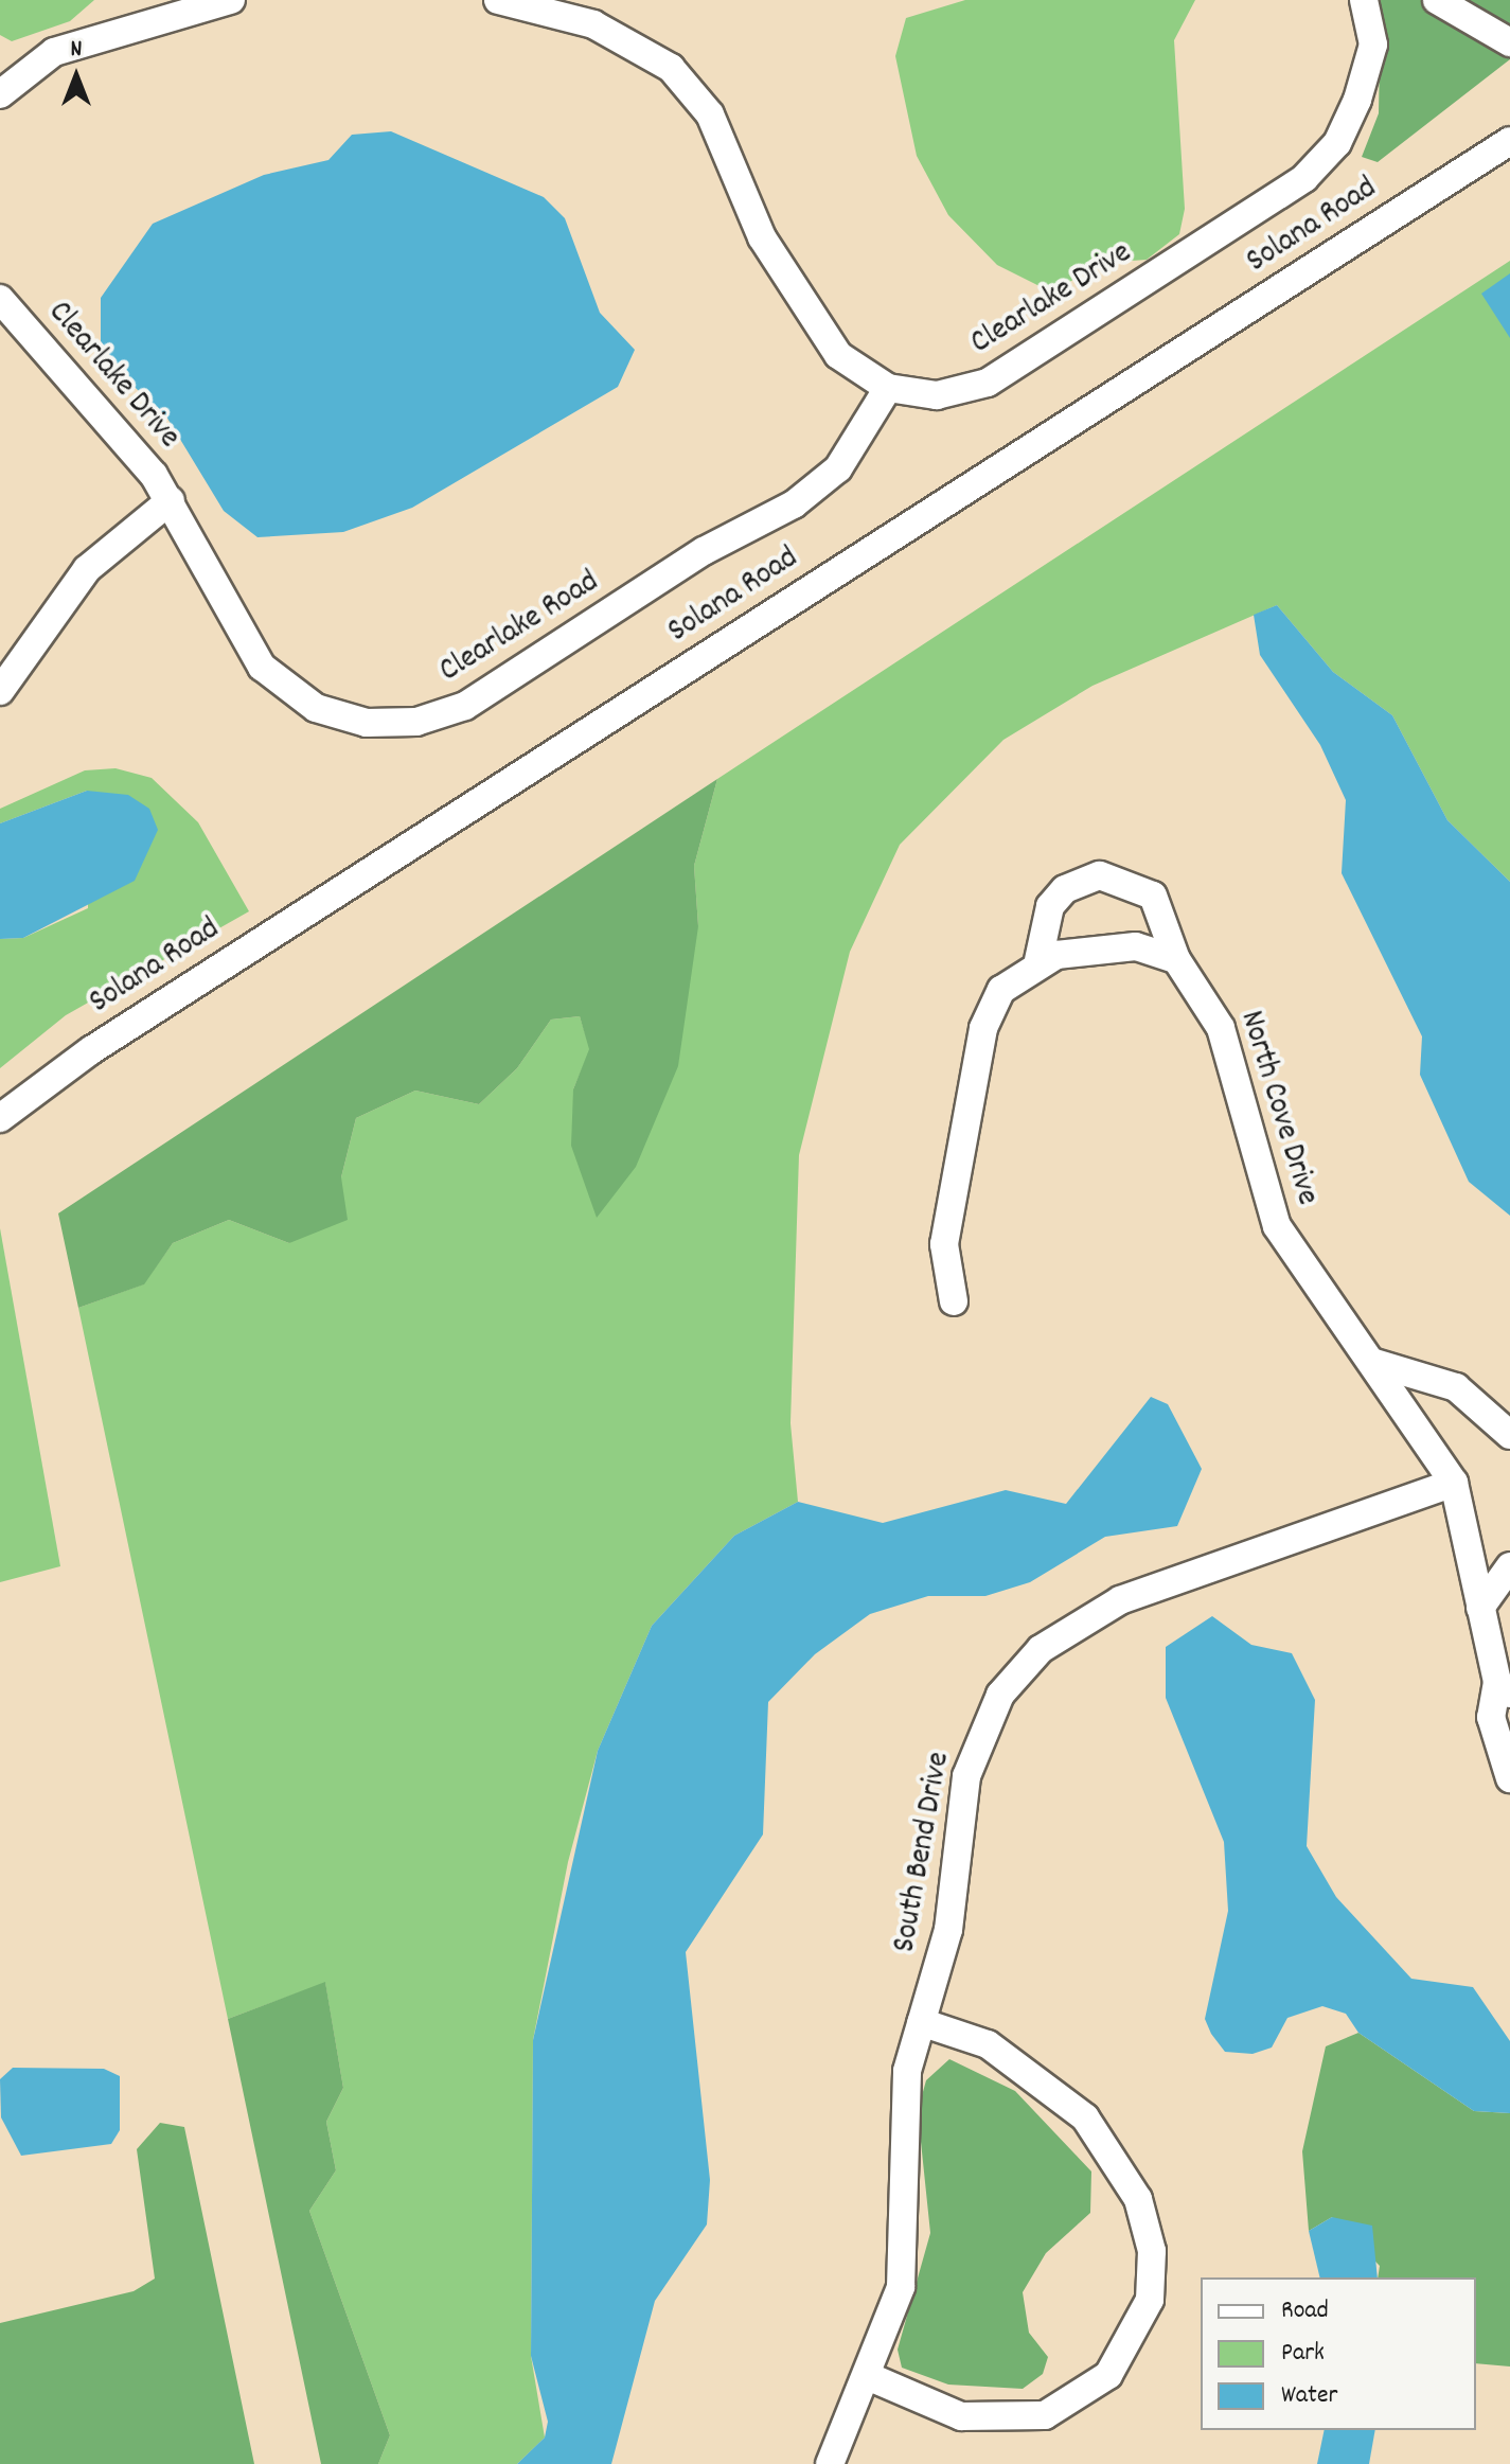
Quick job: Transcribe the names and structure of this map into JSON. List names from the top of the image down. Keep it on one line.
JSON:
{"streets":{"street":["Solana Road","Clearlake Drive","Clearlake Road","North Cove Drive","South Bend Drive"]},"crossings":[["Clearlake Drive","Clearlake Road"],["North Cove Drive","South Bend Drive"]],"legend":["Road","Park","Water"],"north":"top"}
